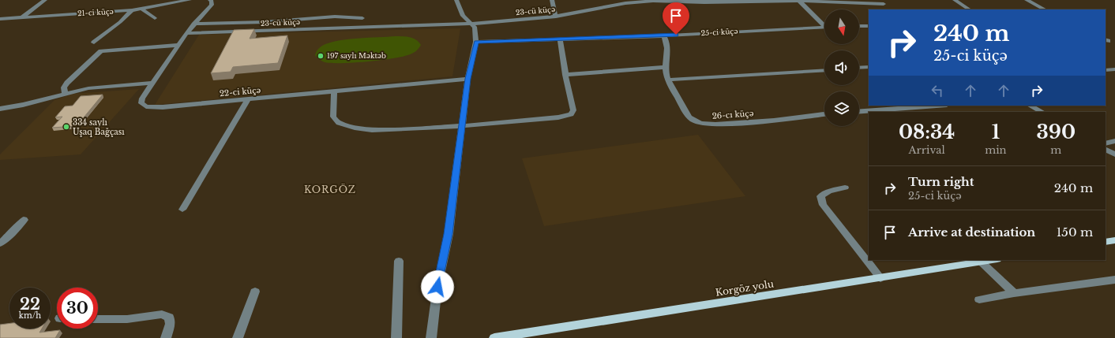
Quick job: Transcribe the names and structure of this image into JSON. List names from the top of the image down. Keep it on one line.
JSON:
{"streets":{"main road":["Korgöz yolu"],"street":["23-cü küçə","21-ci küçə","25-ci küçə","22-ci küçə","26-cı küçə"]},"crossings":[["23-cü küçə","22-ci küçə"],["25-ci küçə","26-cı küçə"]],"districts":["KORGÖZ"],"places":["197 saylı Məktəb","334 saylı Uşaq Bağçası"],"north":"bottom","page":{"turn":["240 m","25-ci küçə"],"eta":["08:34","Arrival","1","min","390","m"],"list":[{"name":"Turn right","note":"25-ci küçə","value":"240 m"},{"name":"Arrive at destination","value":"150 m"}],"speed":"22 km/h","limit":"30"}}
